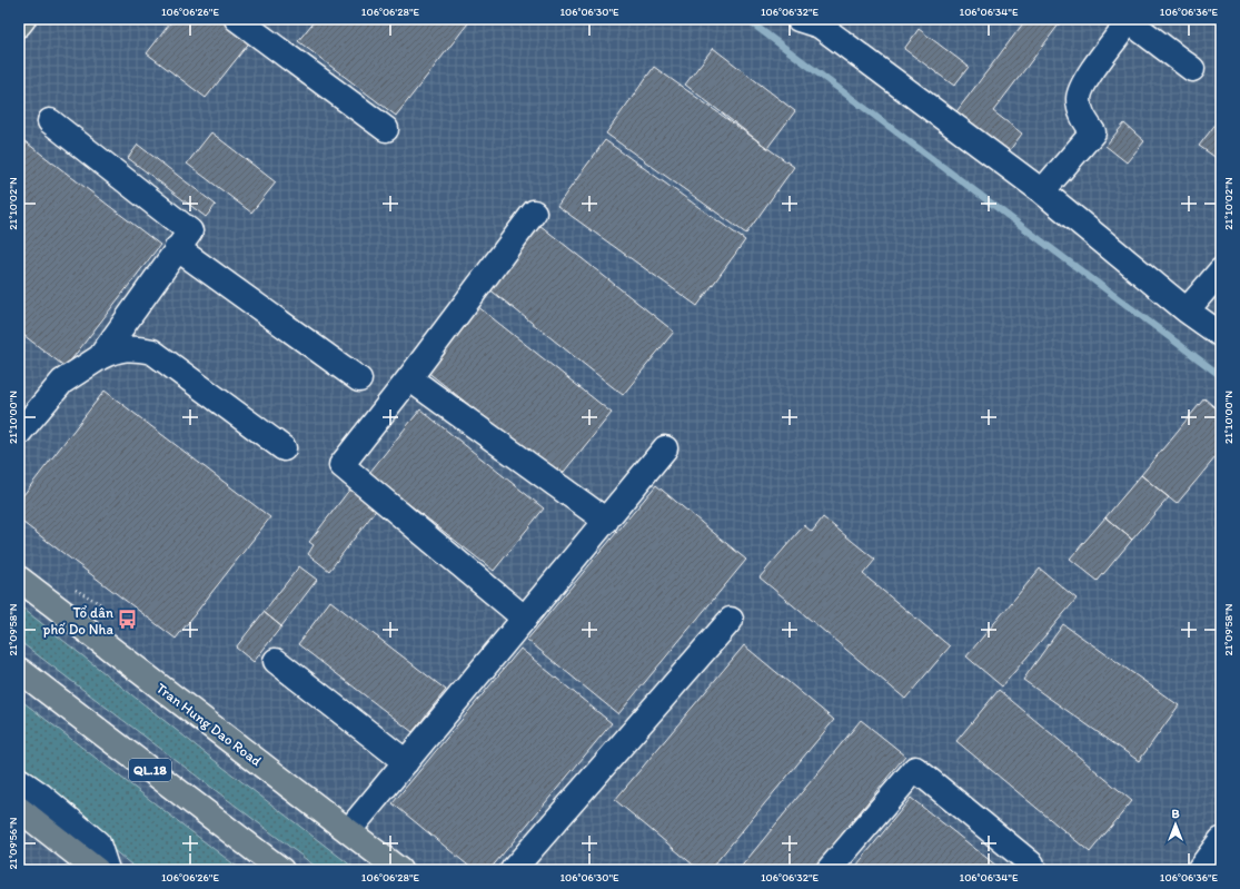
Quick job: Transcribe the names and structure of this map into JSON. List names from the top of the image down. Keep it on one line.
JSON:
{"streets":{"main road":["Tran Hung Dao Road","QL.18"]},"places":{"bus stop":["Tổ dân phố Do Nha"]},"north":"top","coordinates":["106°06'26\"E","106°06'28\"E","106°06'30\"E","106°06'32\"E","106°06'34\"E","106°06'36\"E","21°10'02\"N","21°10'00\"N","21°09'58\"N","21°09'56\"N"]}
